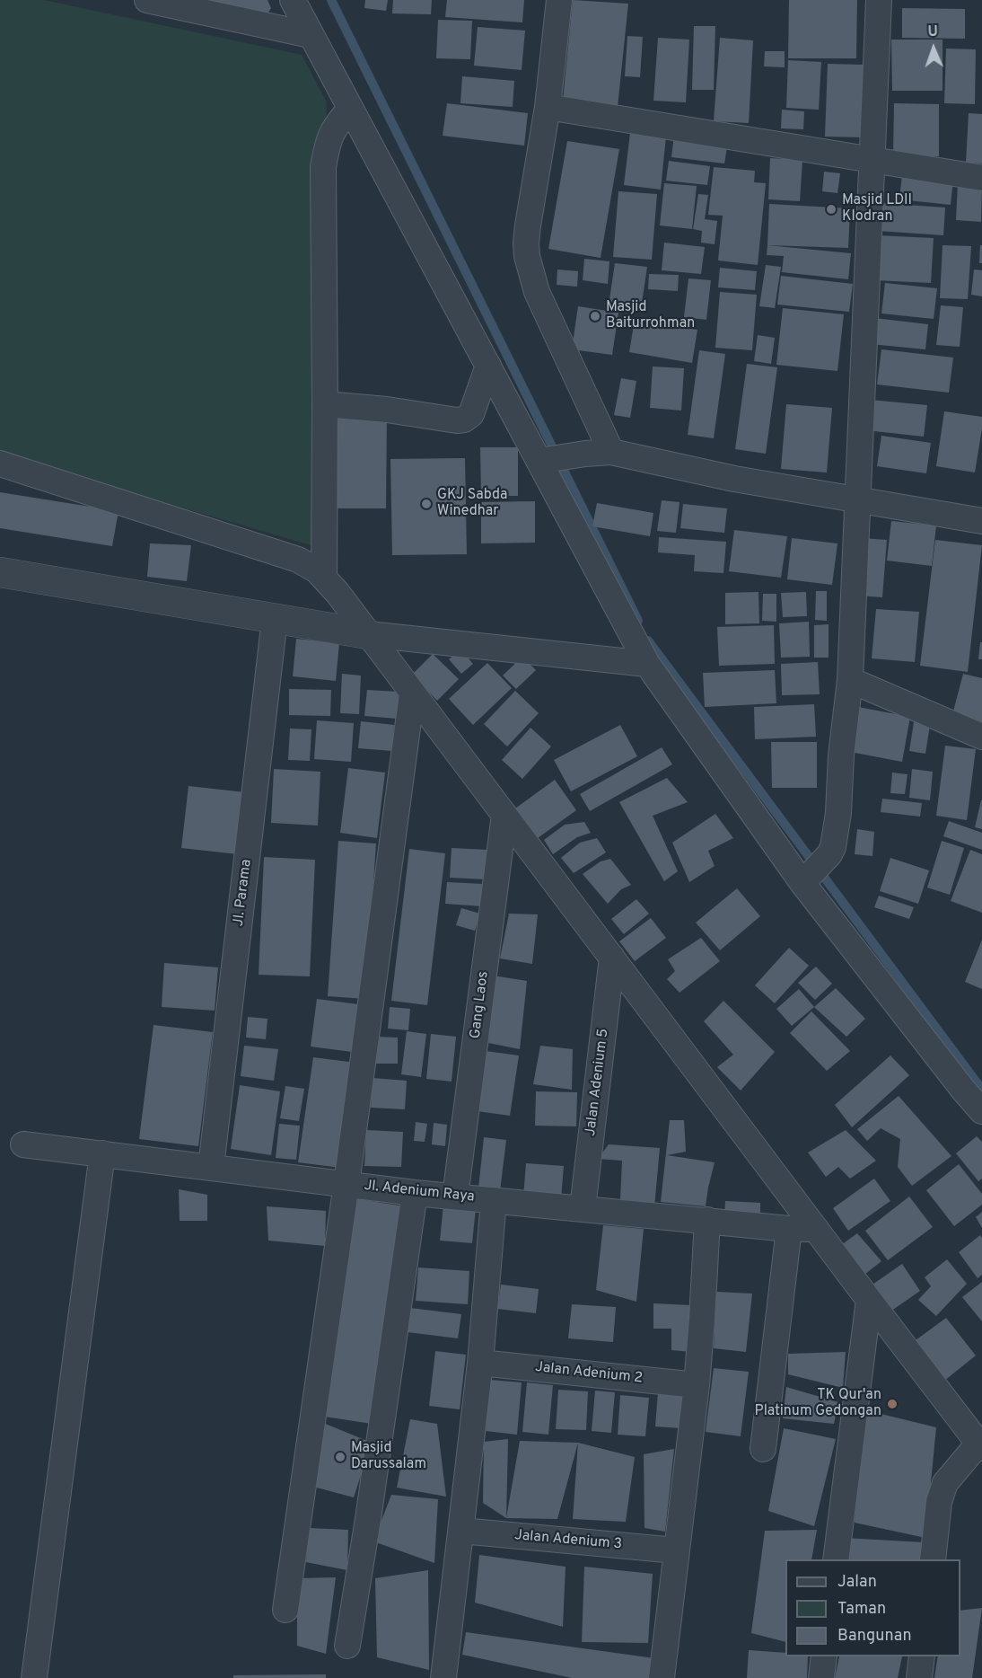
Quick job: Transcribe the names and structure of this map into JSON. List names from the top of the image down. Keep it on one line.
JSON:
{"streets":{"street":["Jl. Parama","Gang Laos","Jalan Adenium 5","Jl. Adenium Raya","Jalan Adenium 2","Jalan Adenium 3"]},"crossings":[["Jl. Parama","Jl. Adenium Raya"],["Gang Laos","Jl. Adenium Raya"],["Jalan Adenium 5","Jl. Adenium Raya"]],"places":["Masjid LDII Klodran","Masjid Baiturrohman","GKJ Sabda Winedhar","TK Qur'an Platinum Gedongan","Masjid Darussalam"],"legend":["Jalan","Taman","Bangunan"],"north":"top"}
